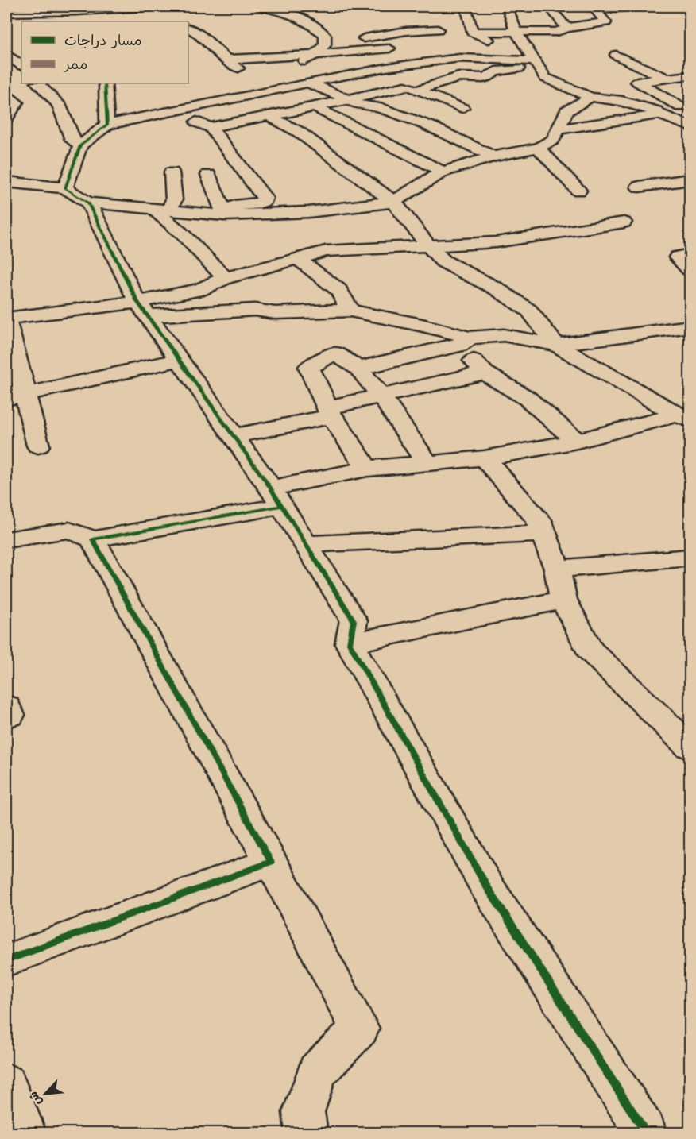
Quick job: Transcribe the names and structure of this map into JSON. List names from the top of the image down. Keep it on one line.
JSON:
{"legend":["مسار دراجات","ممر"],"north":"bottom left"}
